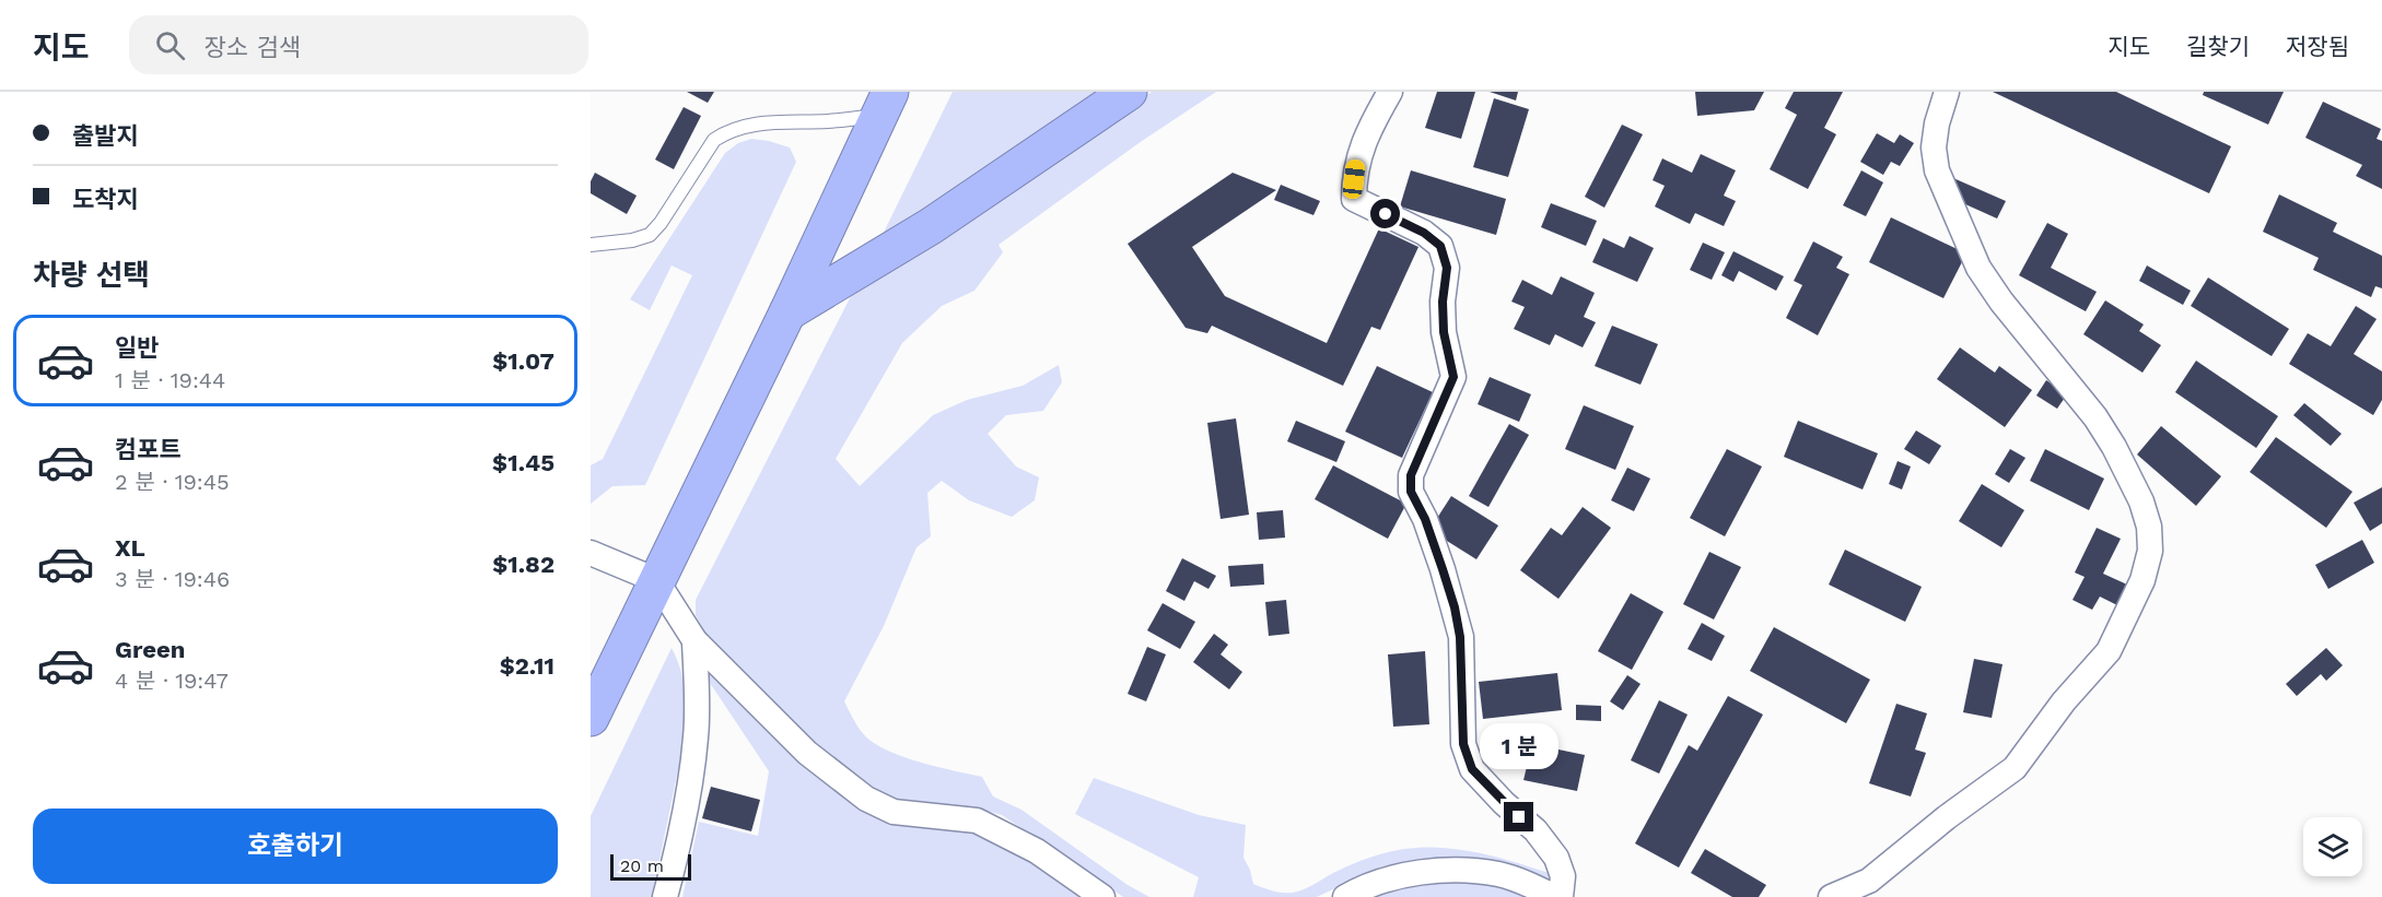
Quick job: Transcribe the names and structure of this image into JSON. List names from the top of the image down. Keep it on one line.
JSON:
{"scale_bar":"20 m","page":{"header":"지도","search":"장소 검색","nav":["지도","길찾기","저장됨"],"banner":["출발지","도착지"],"heading":"차량 선택","list":[{"name":"일반","note":"1 분 · 19:44","value":"$1.07"},{"name":"컴포트","note":"2 분 · 19:45","value":"$1.45"},{"name":"XL","note":"3 분 · 19:46","value":"$1.82"},{"name":"Green","note":"4 분 · 19:47","value":"$2.11"}],"bubble":"1 분","buttons":"호출하기","scale":"20 m"}}
